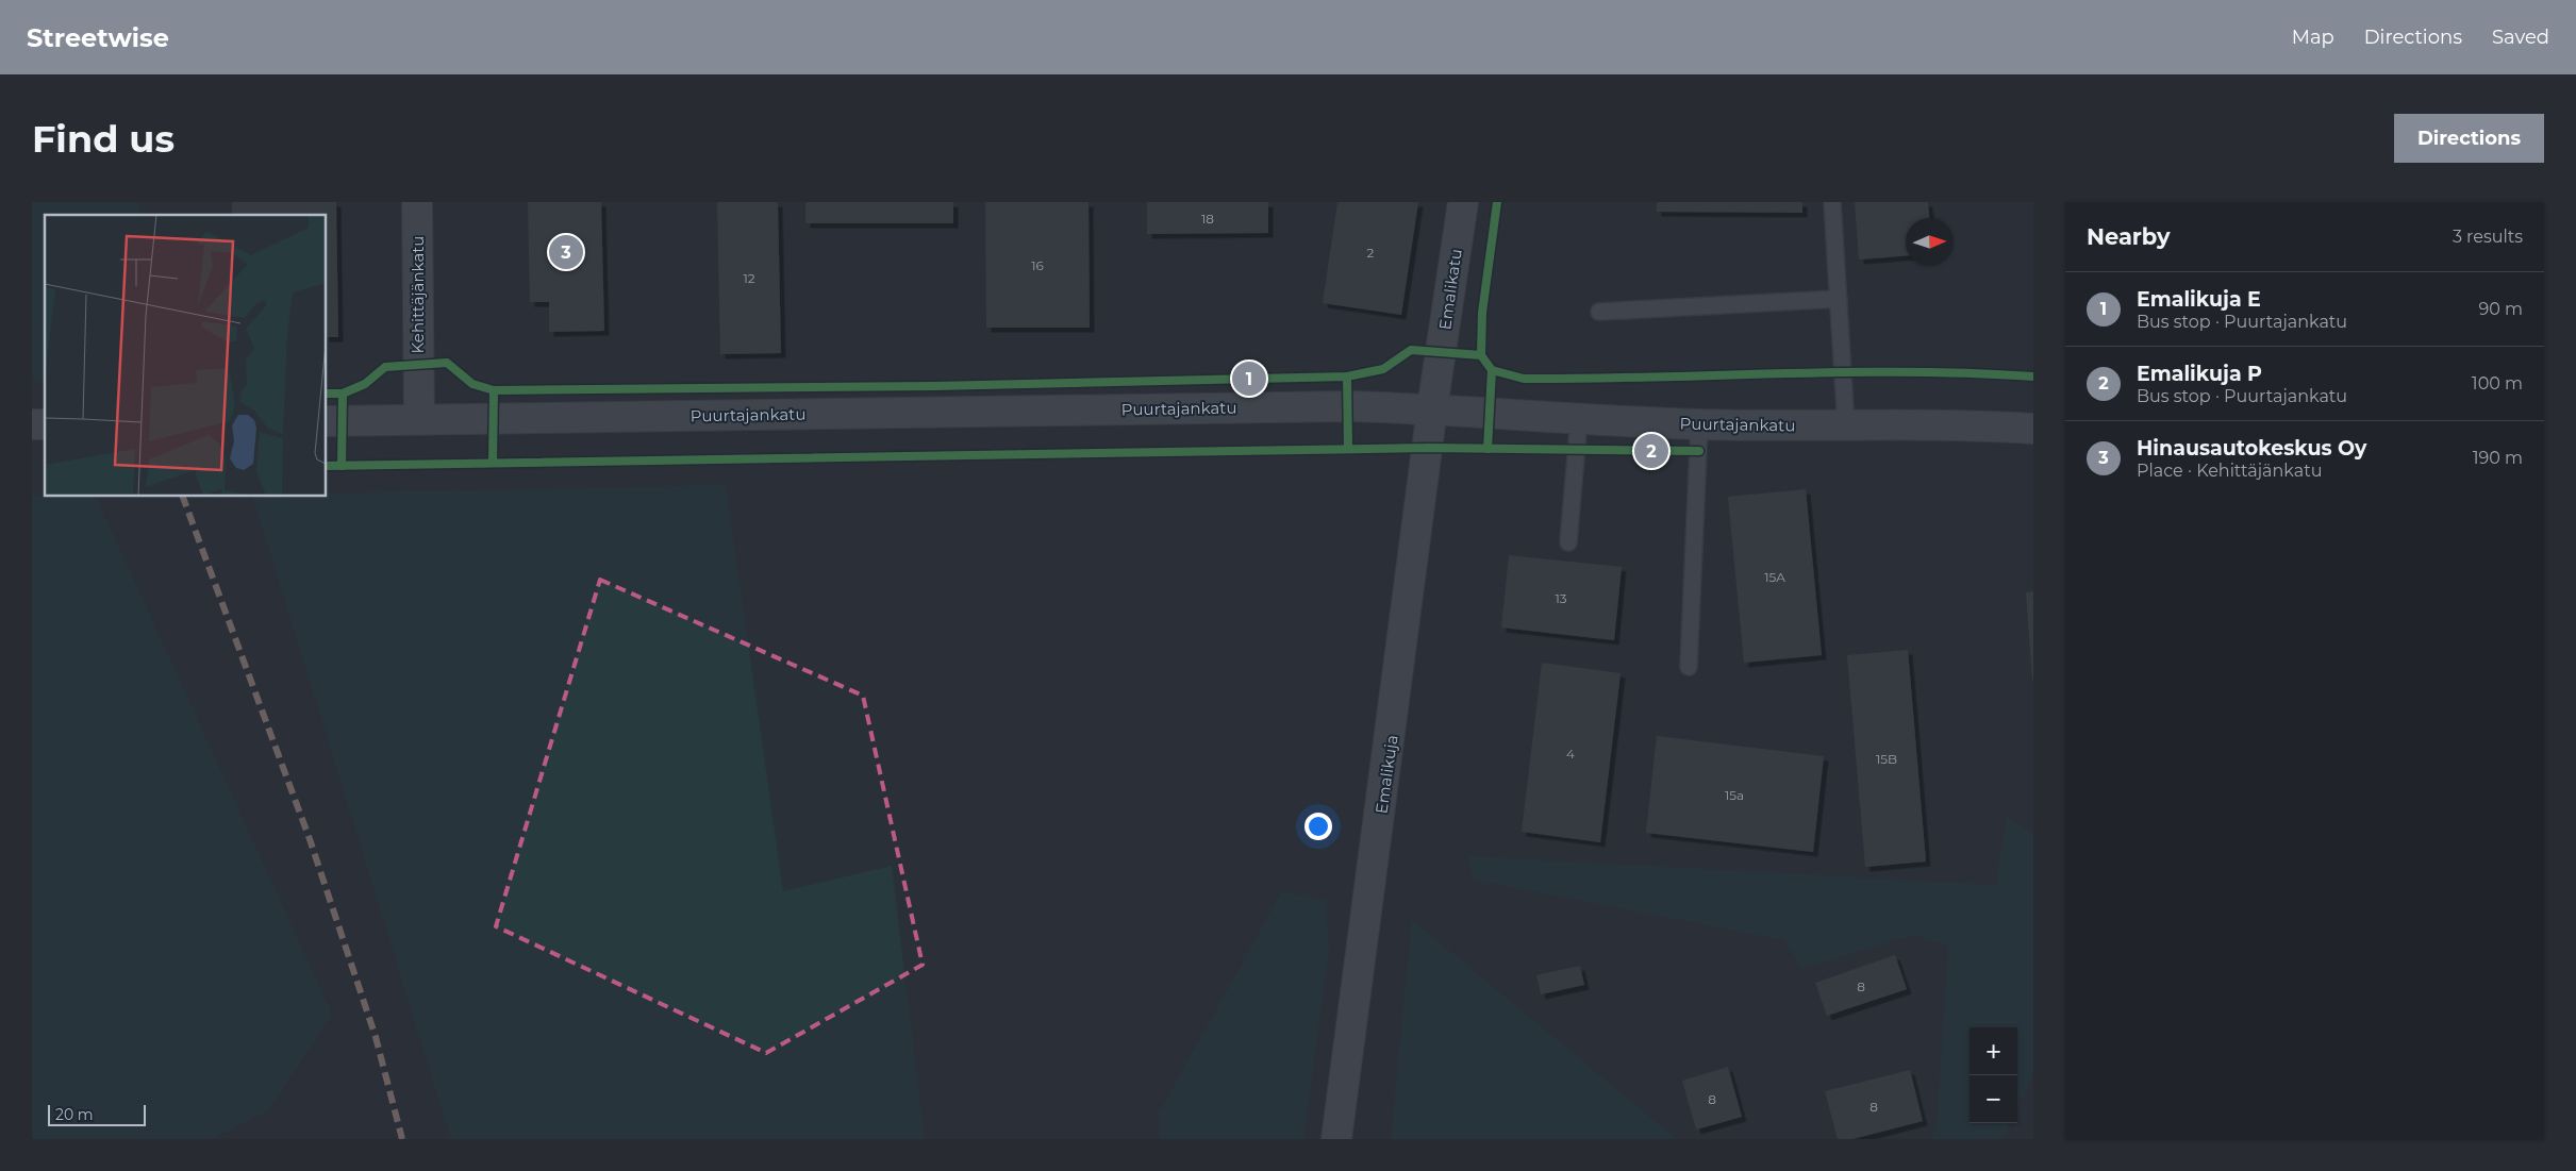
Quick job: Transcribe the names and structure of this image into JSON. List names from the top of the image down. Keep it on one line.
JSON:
{"streets":{"street":["Emalikatu","Kehittäjänkatu","Puurtajankatu","Emalikuja"]},"crossings":[["Emalikatu","Puurtajankatu"],["Emalikatu","Emalikuja"],["Kehittäjänkatu","Puurtajankatu"],["Puurtajankatu","Emalikuja"]],"house_numbers":["18","2","16","12","15A","13","4","15B","15a","8","8","8"],"scale_bar":"20 m","north":"right","page":{"header":"Streetwise","nav":["Map","Directions","Saved"],"buttons":"Directions","title":"Find us","heading":["Nearby","3 results"],"pins":["3","1","2"],"list":[{"mark":"1","name":"Emalikuja E","note":"Bus stop · Puurtajankatu","value":"90 m"},{"mark":"2","name":"Emalikuja P","note":"Bus stop · Puurtajankatu","value":"100 m"},{"mark":"3","name":"Hinausautokeskus Oy","note":"Place · Kehittäjänkatu","value":"190 m"}],"map_buttons":["+","−"],"scale":"20 m"}}
